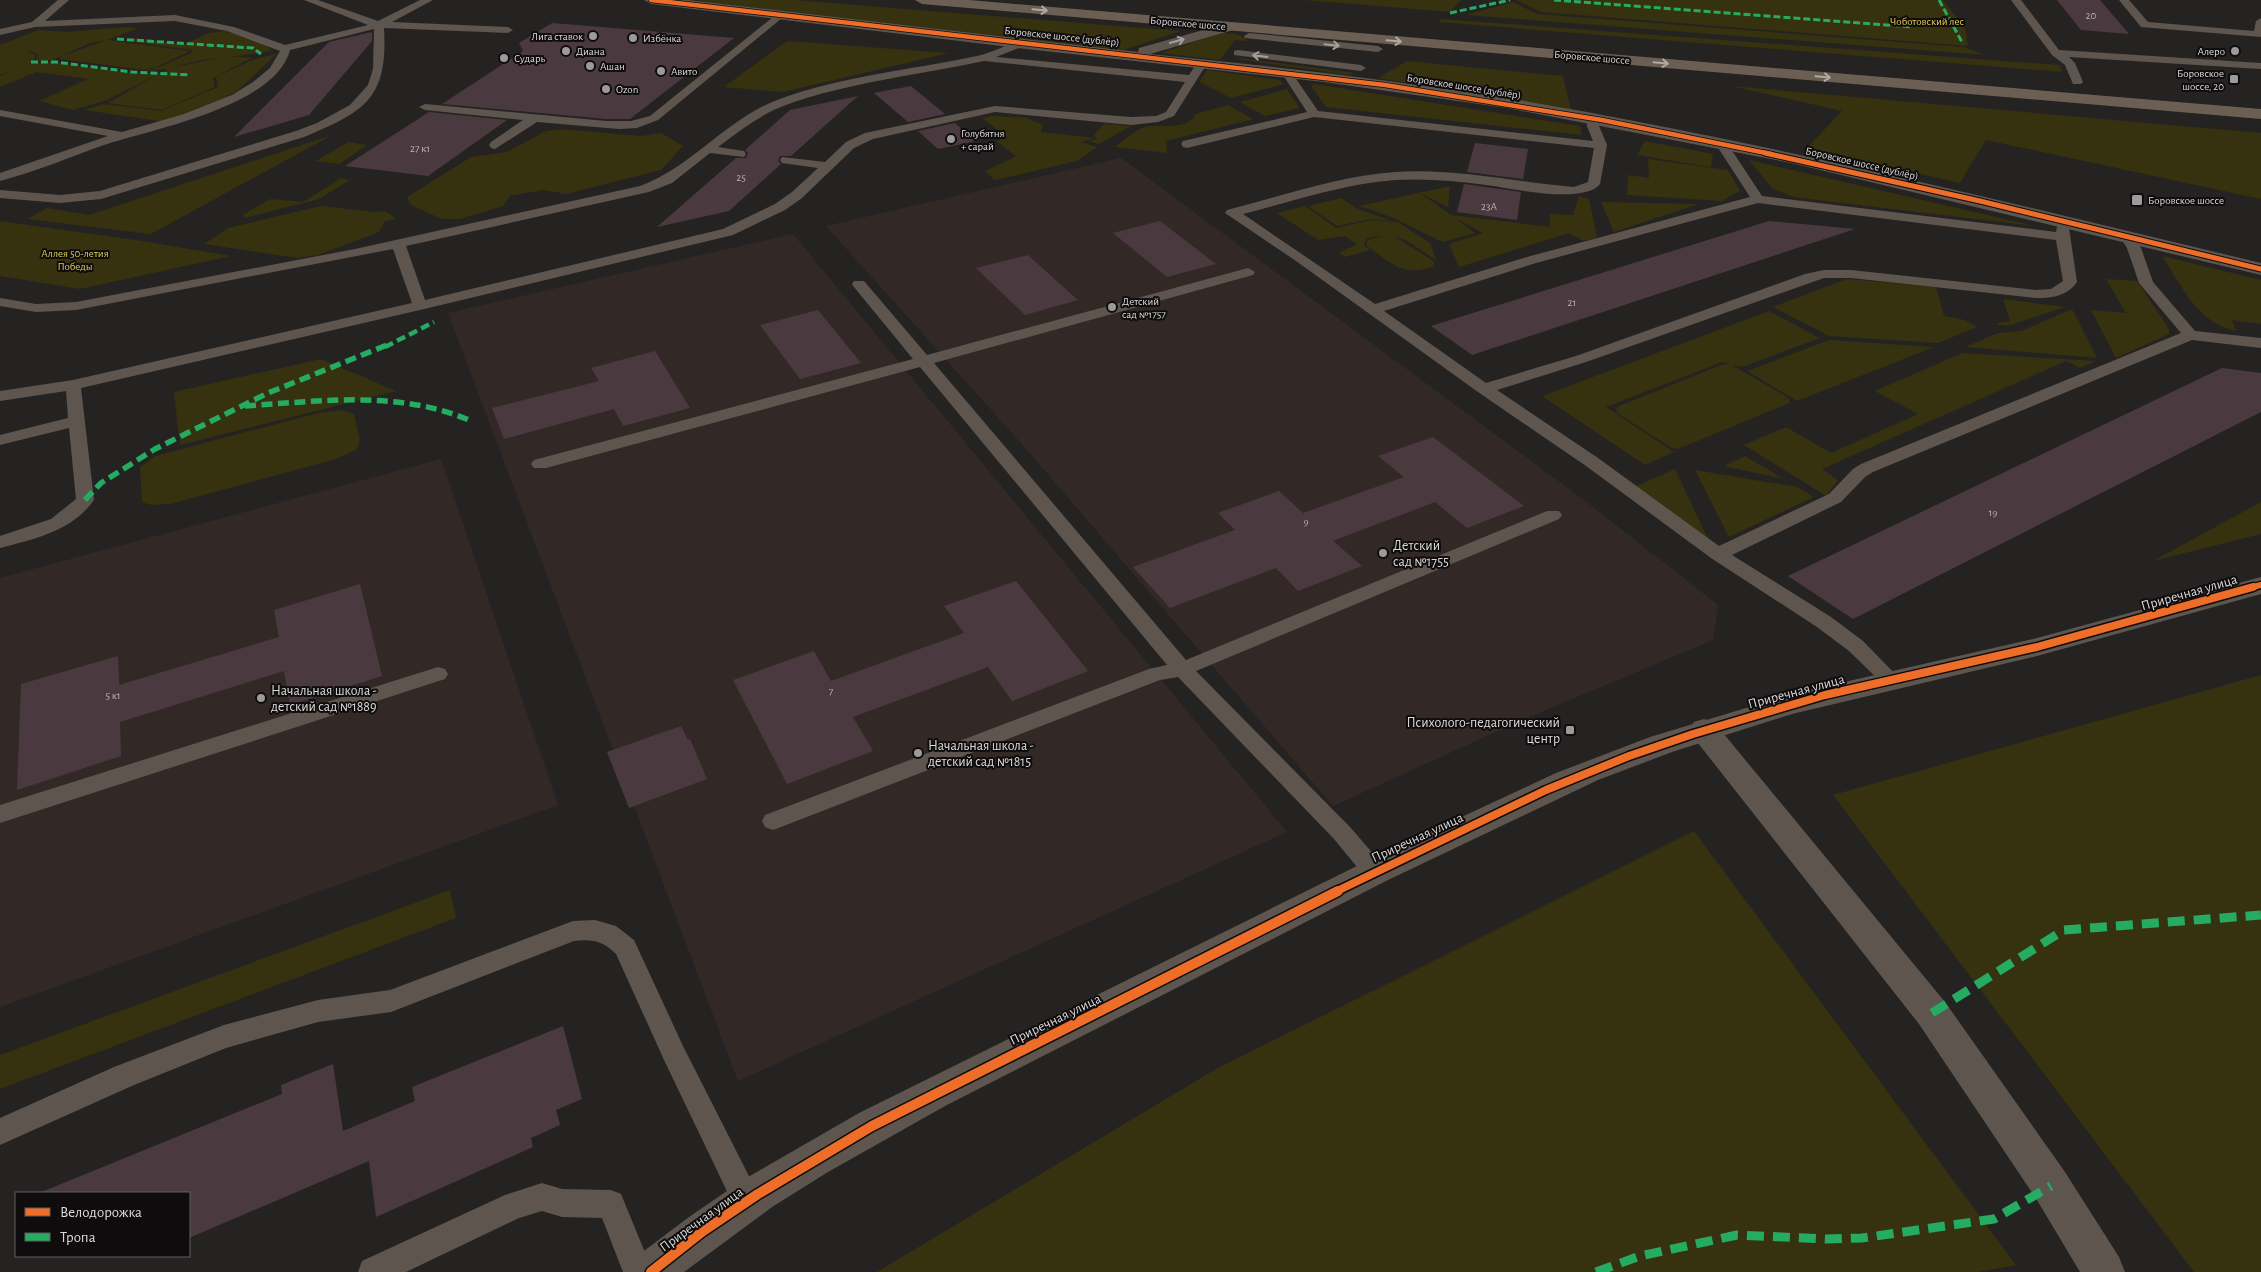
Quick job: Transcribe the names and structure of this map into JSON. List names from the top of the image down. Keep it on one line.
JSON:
{"streets":{"main road":["Боровское шоссе"],"street":["Боровское шоссе (дублёр)","Приречная улица"]},"one_way":["Боровское шоссе"],"parks":["Чоботовский лес","Аллея 50-летия Победы"],"places":{"other":["Лига ставок","Избёнка","Диана","Алеро","Сударь","Ашан","Авито","Ozon","Голубятня + сарай","Детский сад №1757","Детский сад №1755","Начальная школа - детский сад №1889","Начальная школа - детский сад №1815"],"transit":["Боровское шоссе, 20","Боровское шоссе","Психолого-педагогический центр"]},"house_numbers":["20","27 к1","25","23А","21","19","9","7","5 к1"],"legend":["Велодорожка","Тропа"]}
